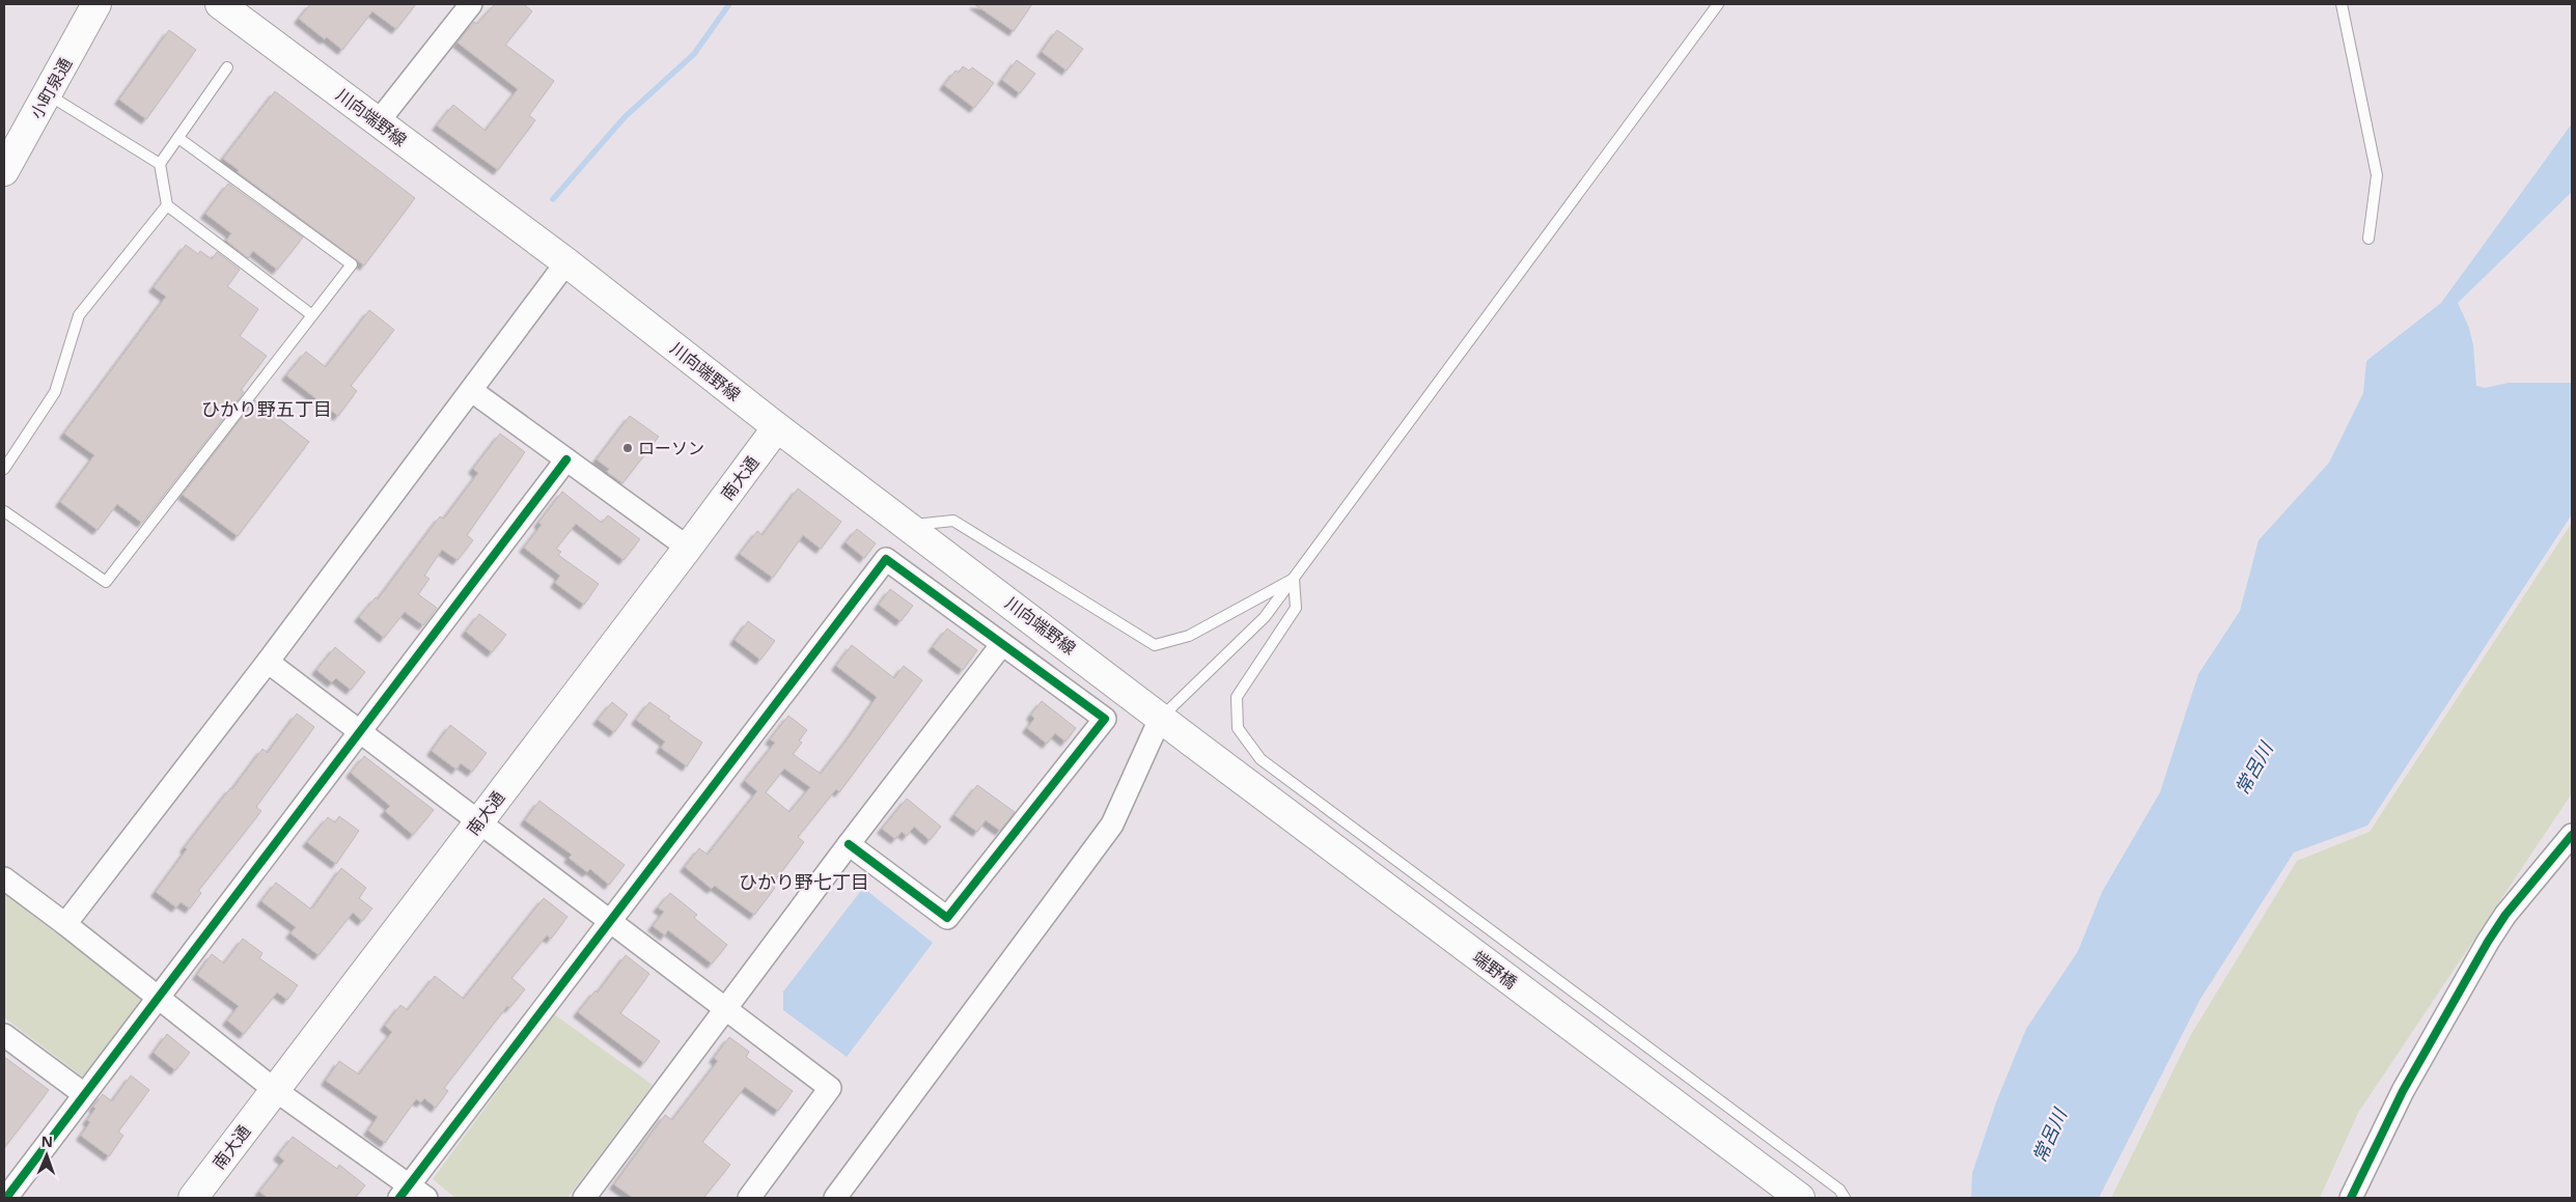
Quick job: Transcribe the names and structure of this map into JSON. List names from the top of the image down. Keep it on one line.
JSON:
{"streets":{"main road":["小町泉通","川向端野線","南大通","端野橋"]},"crossings":[["川向端野線","南大通"],["川向端野線","端野橋"]],"districts":["ひかり野五丁目","ひかり野七丁目"],"water":["常呂川"],"places":["ローソン"],"north":"top"}
